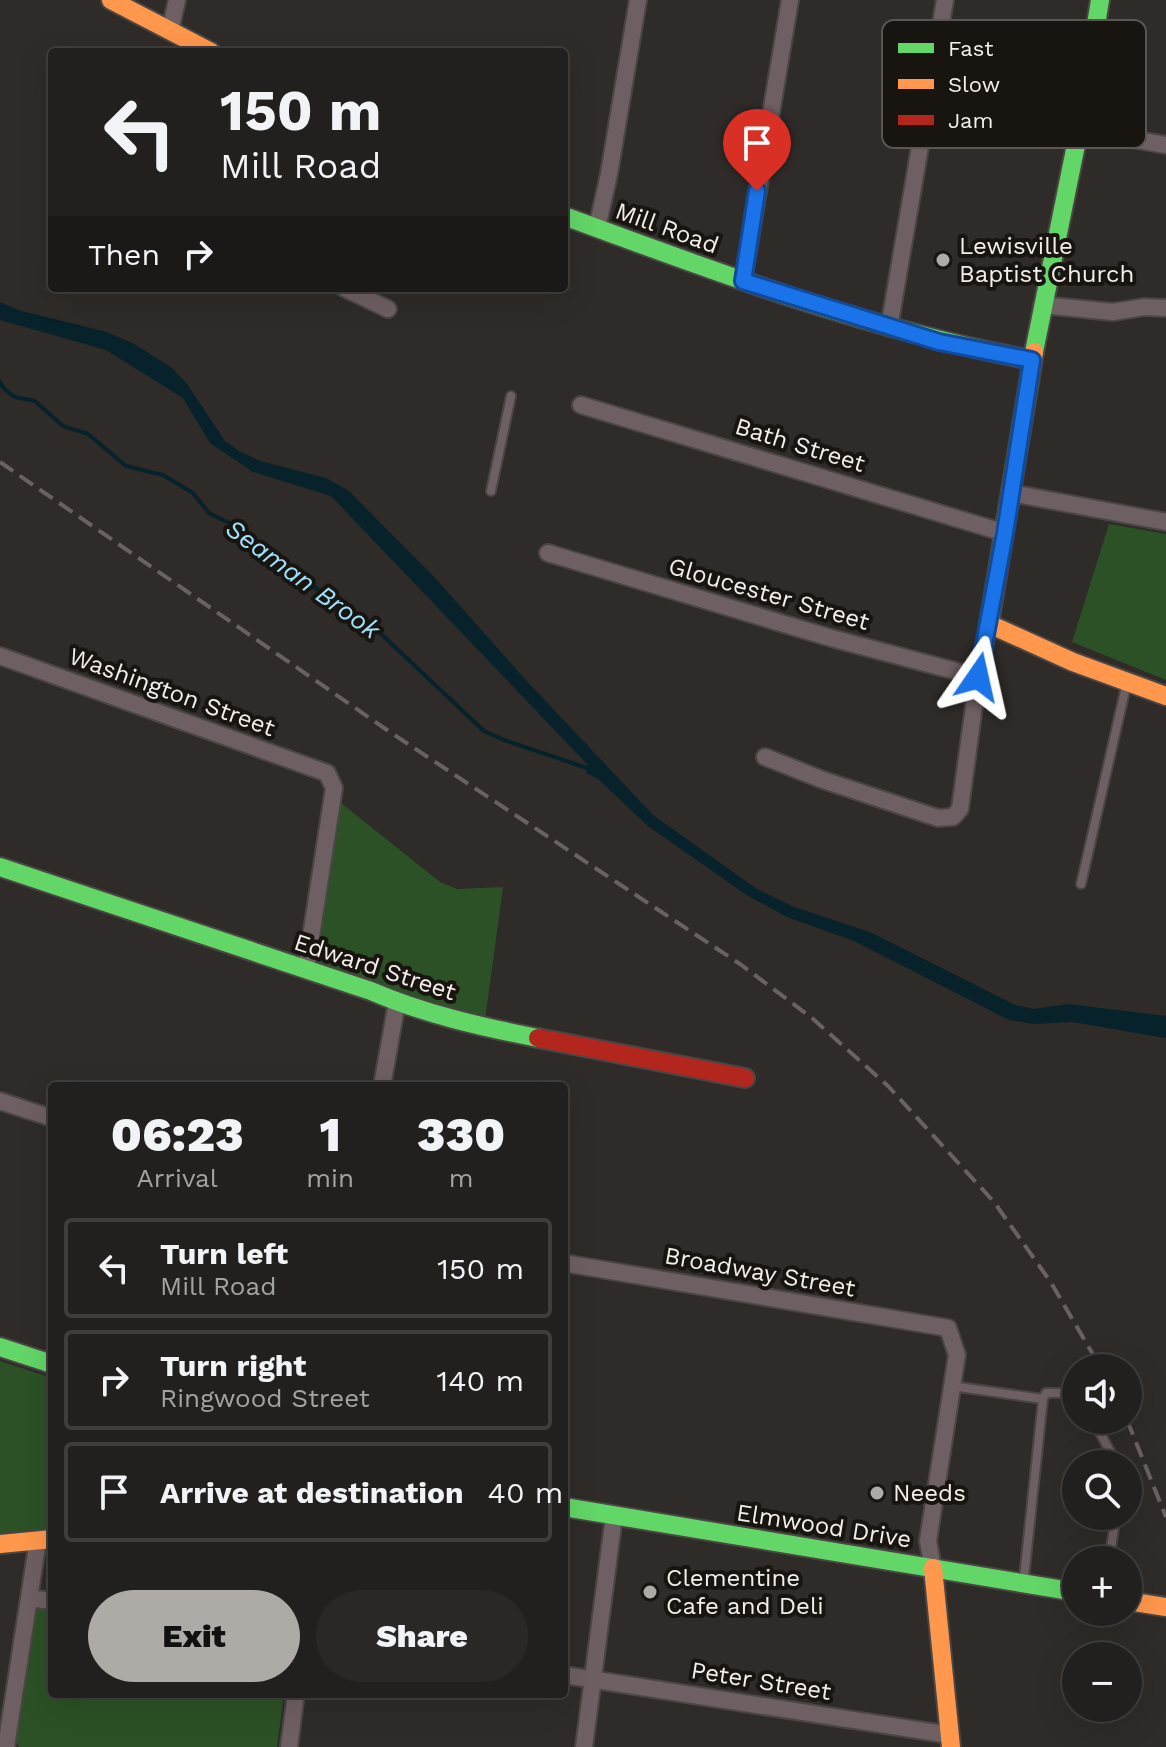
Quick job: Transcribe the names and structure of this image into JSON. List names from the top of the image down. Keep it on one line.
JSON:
{"streets":{"street":["Mill Road","Bath Street","Gloucester Street","Washington Street","Edward Street","Broadway Street","Elmwood Drive","Peter Street"]},"crossings":[["Washington Street","Edward Street"]],"water":["Seaman Brook"],"places":["Lewisville Baptist Church","Needs","Clementine Cafe and Deli"],"legend":["Fast","Slow","Jam"],"page":{"turn":["150 m","Mill Road"],"then":"Then","eta":["06:23","Arrival","1","min","330","m"],"list":[{"name":"Turn left","note":"Mill Road","value":"150 m"},{"name":"Turn right","note":"Ringwood Street","value":"140 m"},{"name":"Arrive at destination","value":"40 m"}],"map_buttons":["+","−"],"buttons":["Exit","Share"]}}
